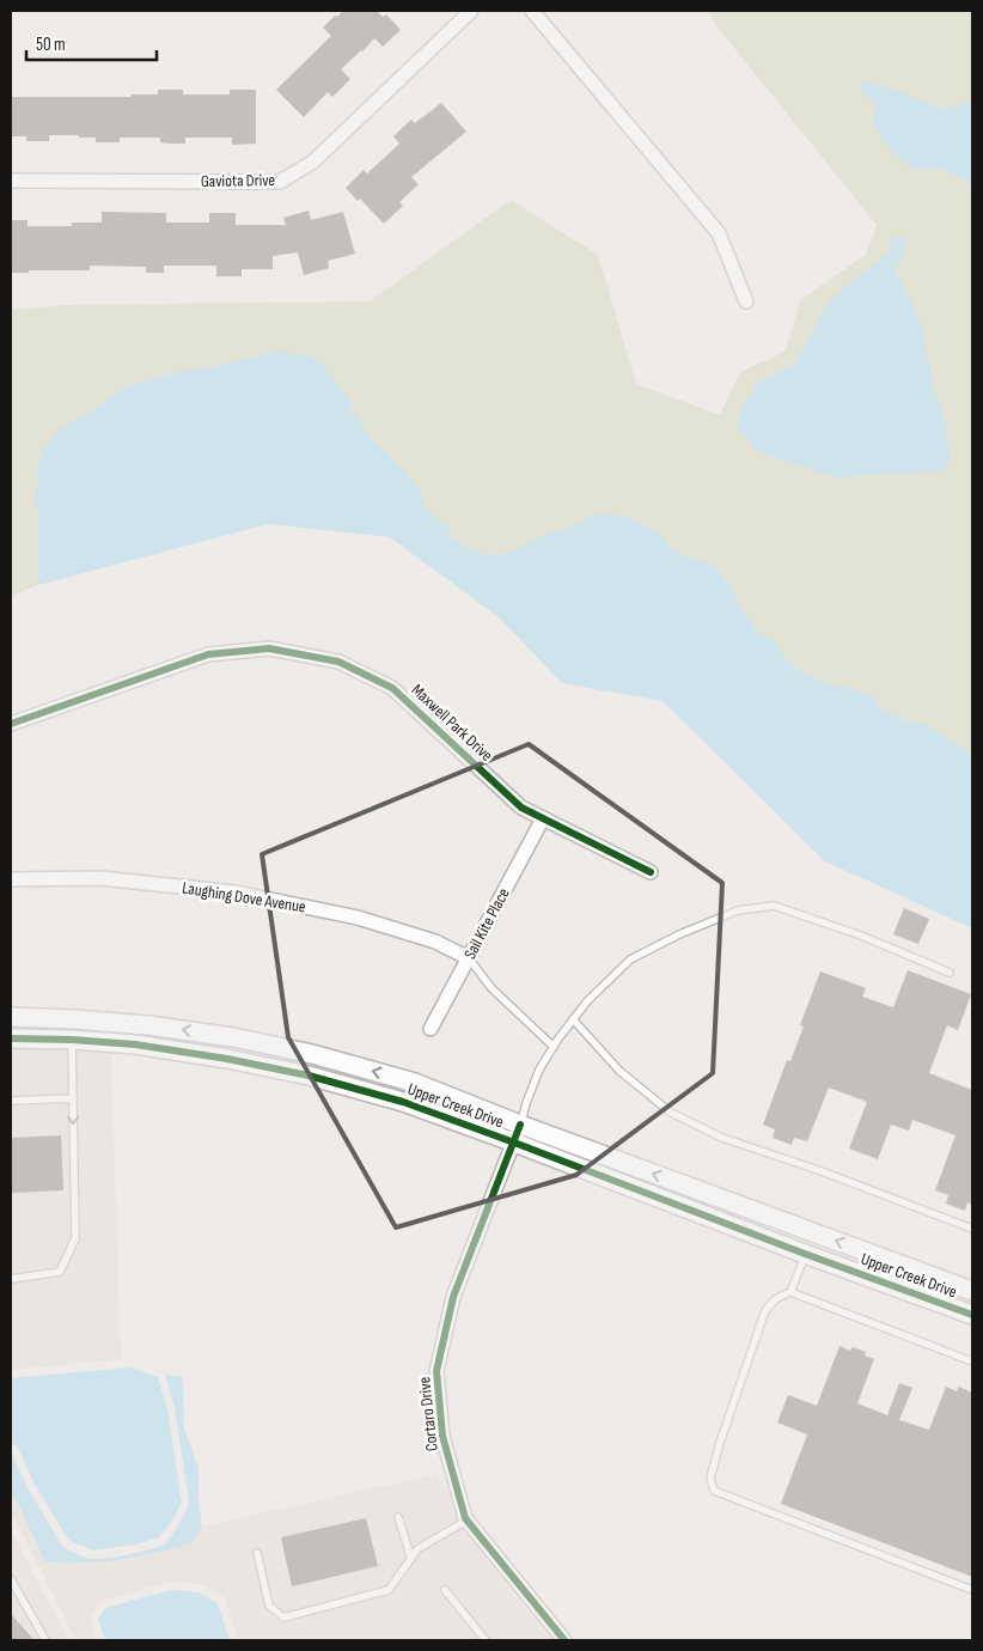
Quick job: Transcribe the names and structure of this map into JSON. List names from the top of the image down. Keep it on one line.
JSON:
{"streets":{"street":["Gaviota Drive","Maxwell Park Drive","Laughing Dove Avenue","Sail Kite Place","Upper Creek Drive","Cortaro Drive"]},"crossings":[["Maxwell Park Drive","Sail Kite Place"],["Laughing Dove Avenue","Sail Kite Place"],["Upper Creek Drive","Cortaro Drive"]],"scale_bar":"50 m"}
